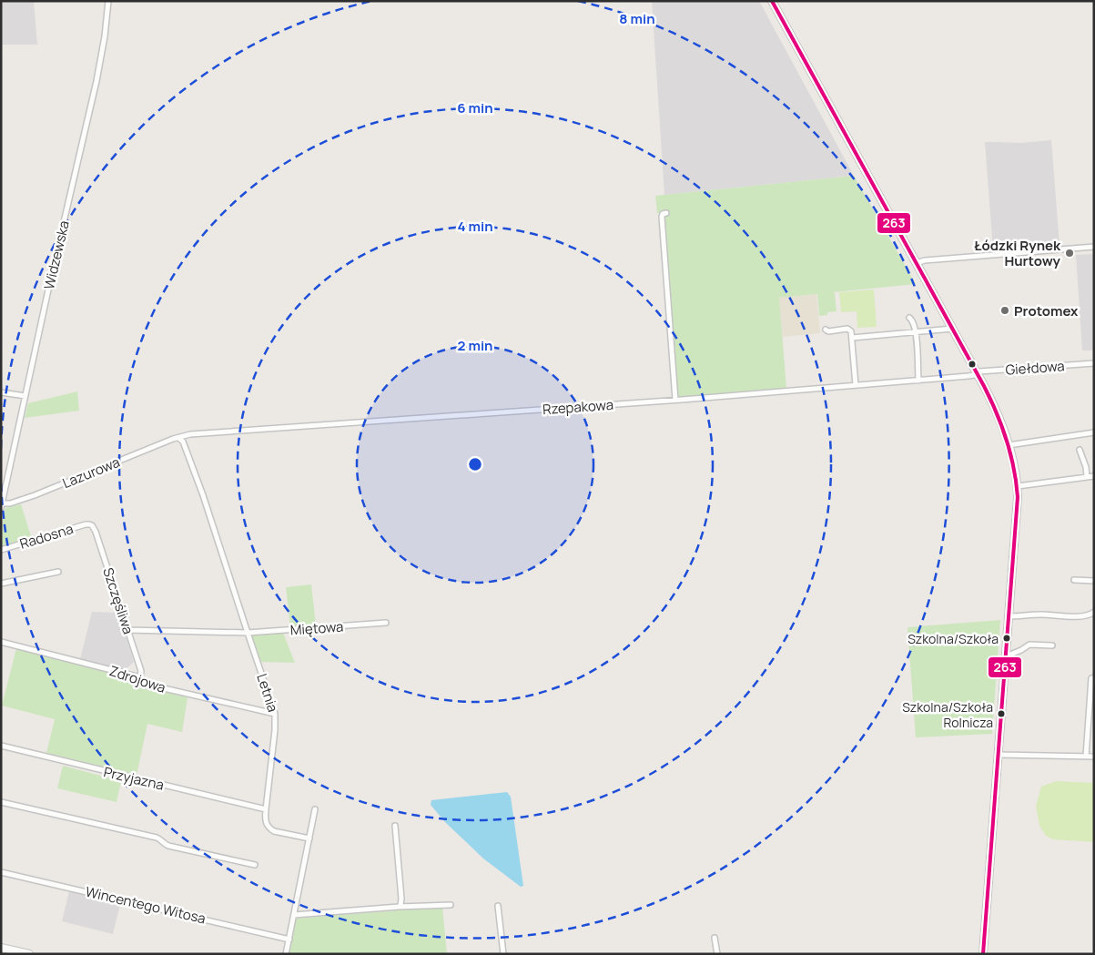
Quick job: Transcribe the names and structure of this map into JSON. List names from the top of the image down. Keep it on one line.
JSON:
{"streets":{"street":["Widzewska","Giełdowa","Rzepakowa","Lazurowa","Radosna","Szczęśliwa","Miętowa","Zdrojowa","Letnia","Przyjazna","Wincentego Witosa"]},"crossings":[["Widzewska","Lazurowa"],["Giełdowa","Rzepakowa"],["Rzepakowa","Lazurowa"],["Rzepakowa","Letnia"],["Lazurowa","Letnia"],["Radosna","Szczęśliwa"],["Szczęśliwa","Miętowa"],["Szczęśliwa","Zdrojowa"],["Miętowa","Letnia"],["Zdrojowa","Letnia"],["Letnia","Przyjazna"]],"places":["Łódzki Rynek Hurtowy","Protomex","Szkolna/Szkoła","Szkolna/Szkoła Rolnicza"],"lines":["transit line 263"],"rings":["8 min","6 min","4 min","2 min"]}
